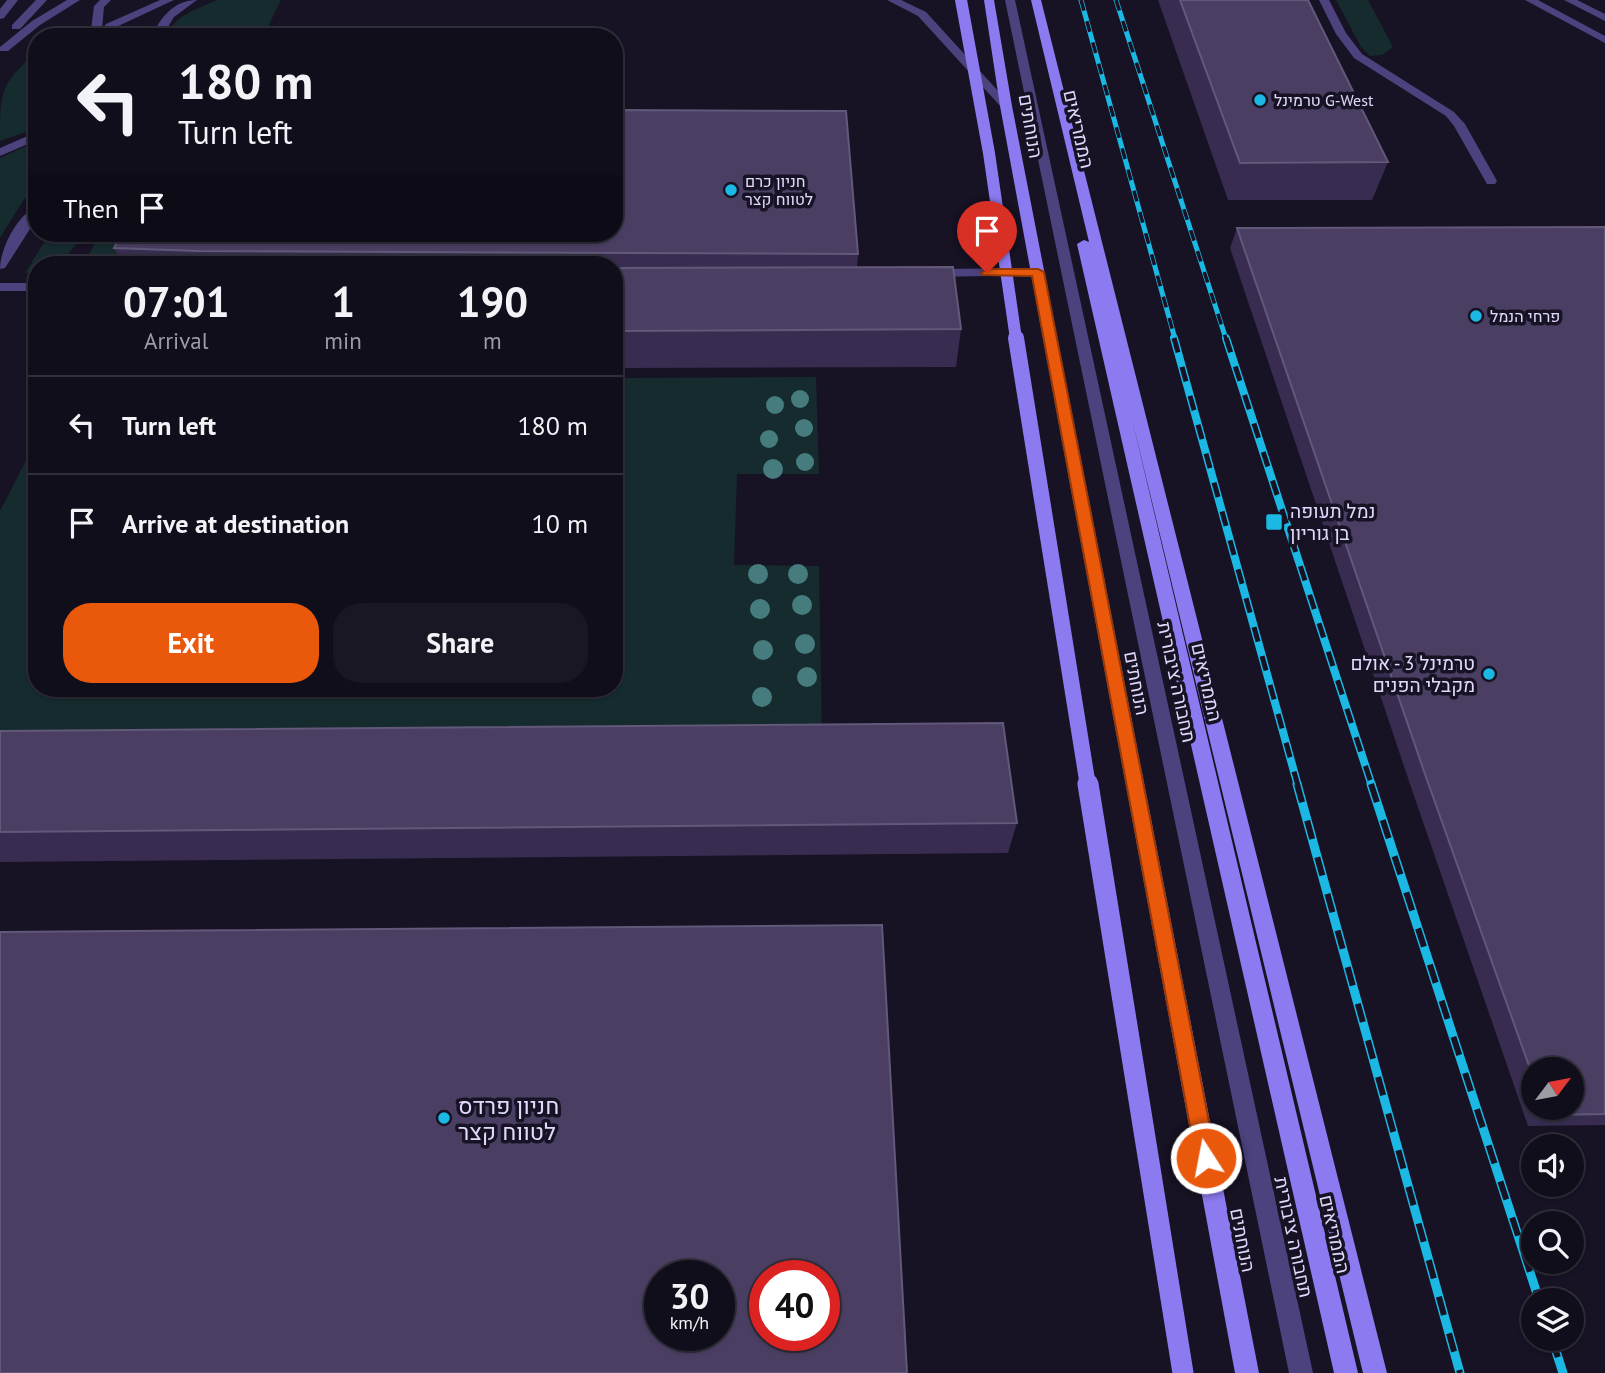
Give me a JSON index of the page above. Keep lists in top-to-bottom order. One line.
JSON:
{"streets":{"street":["הנוחתים","הממריאים","תחבורה ציבורית"]},"places":{"other":["טרמינל G-West","חניון כרם לטווח קצר","פרחי הנמל","טרמינל 3 - אולם מקבלי הפנים","חניון פרדס לטווח קצר"],"transit":["נמל תעופה בן גוריון"]},"north":"top right","page":{"turn":["180 m","Turn left"],"then":"Then","eta":["07:01","Arrival","1","min","190","m"],"list":[{"name":"Turn left","value":"180 m"},{"name":"Arrive at destination","value":"10 m"}],"buttons":["Exit","Share"],"speed":"30 km/h","limit":"40"}}
